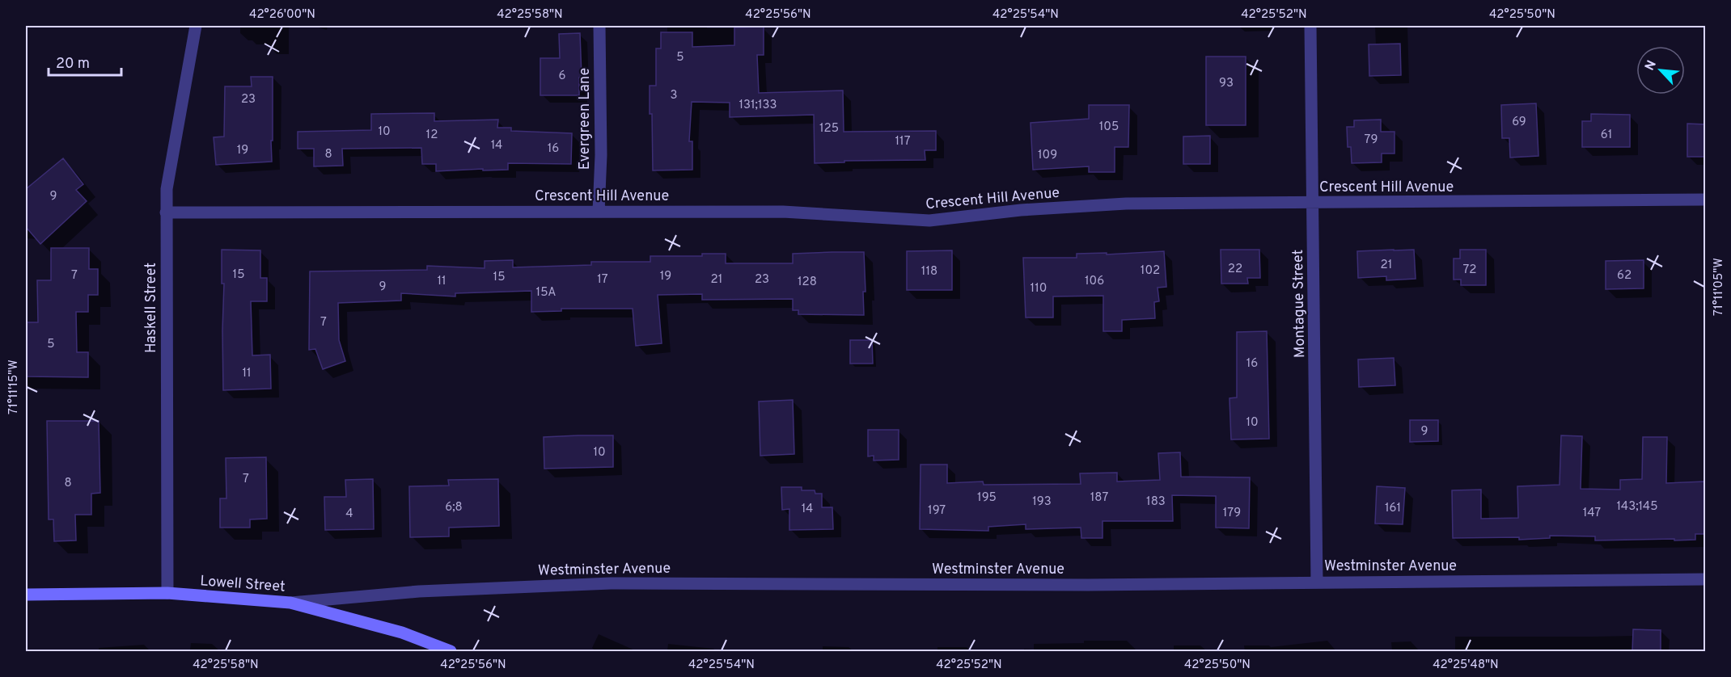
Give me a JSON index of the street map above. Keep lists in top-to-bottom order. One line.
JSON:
{"streets":{"main road":["Lowell Street"],"street":["Evergreen Lane","Crescent Hill Avenue","Montague Street","Haskell Street","Westminster Avenue"]},"crossings":[["Evergreen Lane","Crescent Hill Avenue"],["Crescent Hill Avenue","Montague Street"],["Crescent Hill Avenue","Haskell Street"],["Montague Street","Westminster Avenue"],["Haskell Street","Lowell Street"],["Westminster Avenue","Lowell Street"]],"house_numbers":["5","6","93","3","23","131;133","69","105","125","10","12","61","79","117","14","16","19","8","109","9","21","22","72","102","118","15","7","62","19","15","17","21","23","11","106","128","9","110","15A","7","5","16","11","10","9","10","7","8","195","187","193","183","143;145","6;8","161","14","197","179","147","4"],"scale_bar":"20 m","north":"top left","coordinates":["42°26'00\"N","42°25'58\"N","42°25'56\"N","42°25'54\"N","42°25'52\"N","42°25'50\"N","71°11'05\"W","71°11'15\"W","42°25'48\"N"]}
